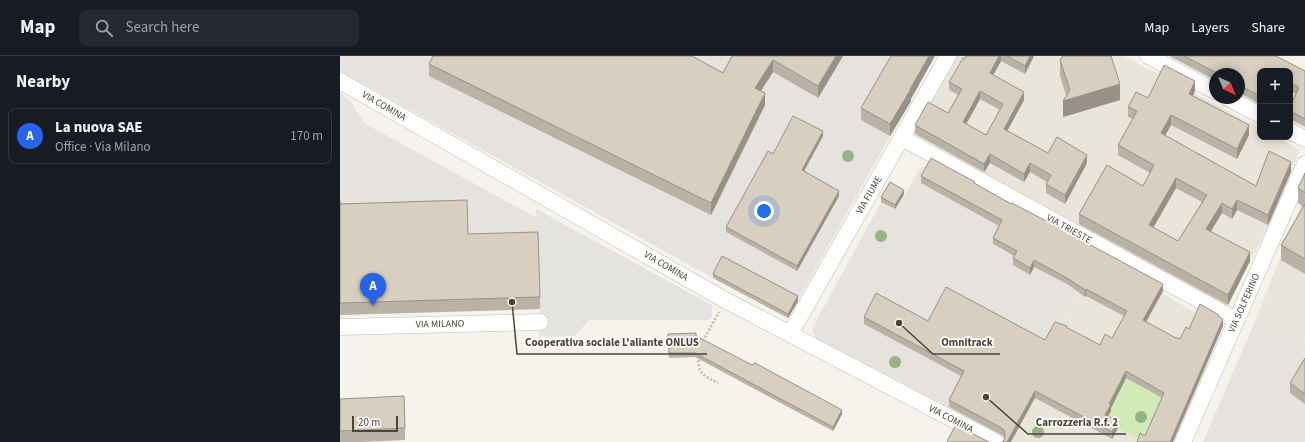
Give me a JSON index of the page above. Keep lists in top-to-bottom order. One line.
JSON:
{"streets":{"street":["VIA COMINA","VIA FIUME","VIA TRIESTE","VIA SOLFERINO","VIA MILANO"]},"crossings":[["VIA COMINA","VIA FIUME"],["VIA FIUME","VIA TRIESTE"],["VIA TRIESTE","VIA SOLFERINO"]],"places":["Cooperativa sociale L'aliante ONLUS","Omnitrack","Carrozzeria R.f. 2"],"scale_bar":"20 m","north":"bottom right","page":{"header":"Map","search":"Search here","nav":["Map","Layers","Share"],"heading":"Nearby","map_buttons":["+","−"],"list":[{"mark":"A","name":"La nuova SAE","note":"Office · Via Milano","value":"170 m"}],"pins":"A","scale":"20 m"}}
